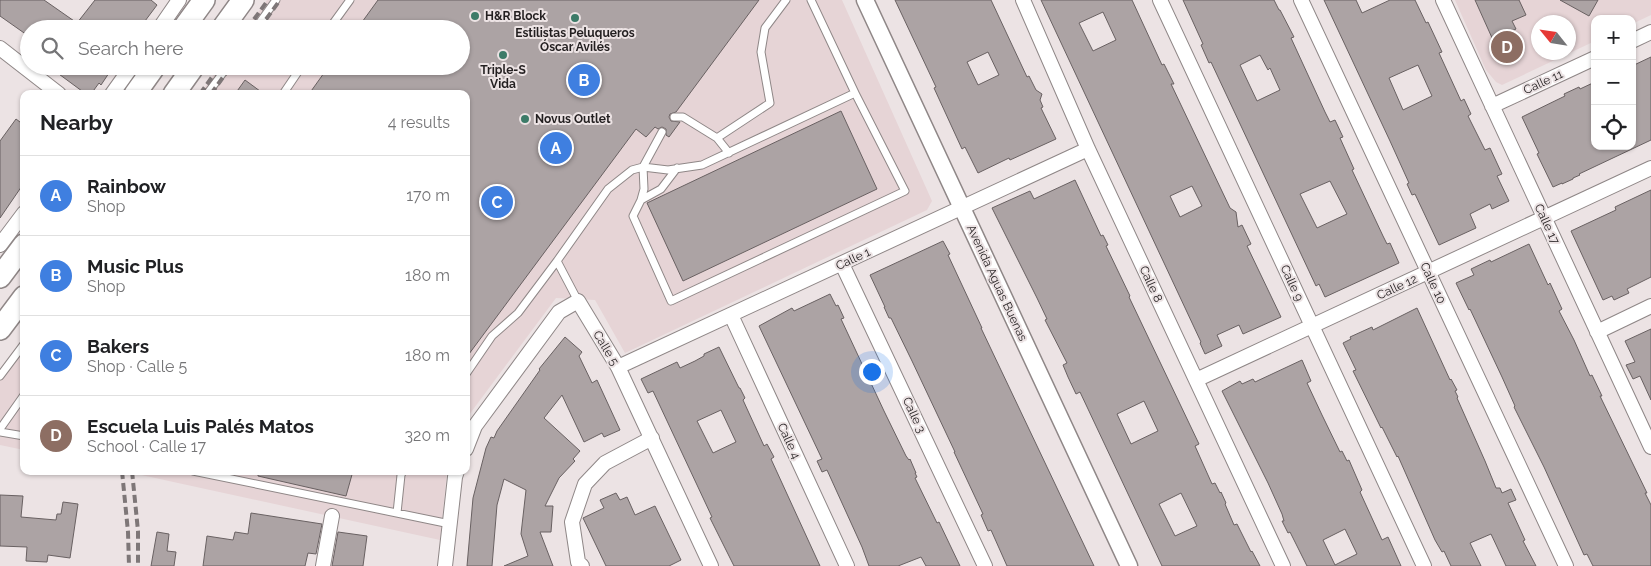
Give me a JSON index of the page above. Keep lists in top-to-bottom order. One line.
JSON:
{"streets":{"street":["Calle 11","Calle 17","Calle 1","Avenida Aguas Buenas","Calle 9","Calle 10","Calle 8","Calle 12","Calle 5","Calle 3","Calle 4"]},"crossings":[["Calle 11","Calle 17"],["Calle 17","Calle 12"],["Calle 1","Avenida Aguas Buenas"],["Calle 1","Calle 8"],["Calle 1","Calle 5"],["Calle 1","Calle 3"],["Calle 1","Calle 4"],["Calle 9","Calle 12"],["Calle 10","Calle 12"],["Calle 8","Calle 12"]],"places":["H&R Block","Estilistas Peluqueros Óscar Avilés","Triple-S Vida","Novus Outlet"],"north":"top left","page":{"map_buttons":["+","−"],"search":"Search here","pins":["D","B","A","C"],"heading":["Nearby","4 results"],"list":[{"mark":"A","name":"Rainbow","note":"Shop","value":"170 m"},{"mark":"B","name":"Music Plus","note":"Shop","value":"180 m"},{"mark":"C","name":"Bakers","note":"Shop · Calle 5","value":"180 m"},{"mark":"D","name":"Escuela Luis Palés Matos","note":"School · Calle 17","value":"320 m"}]}}
